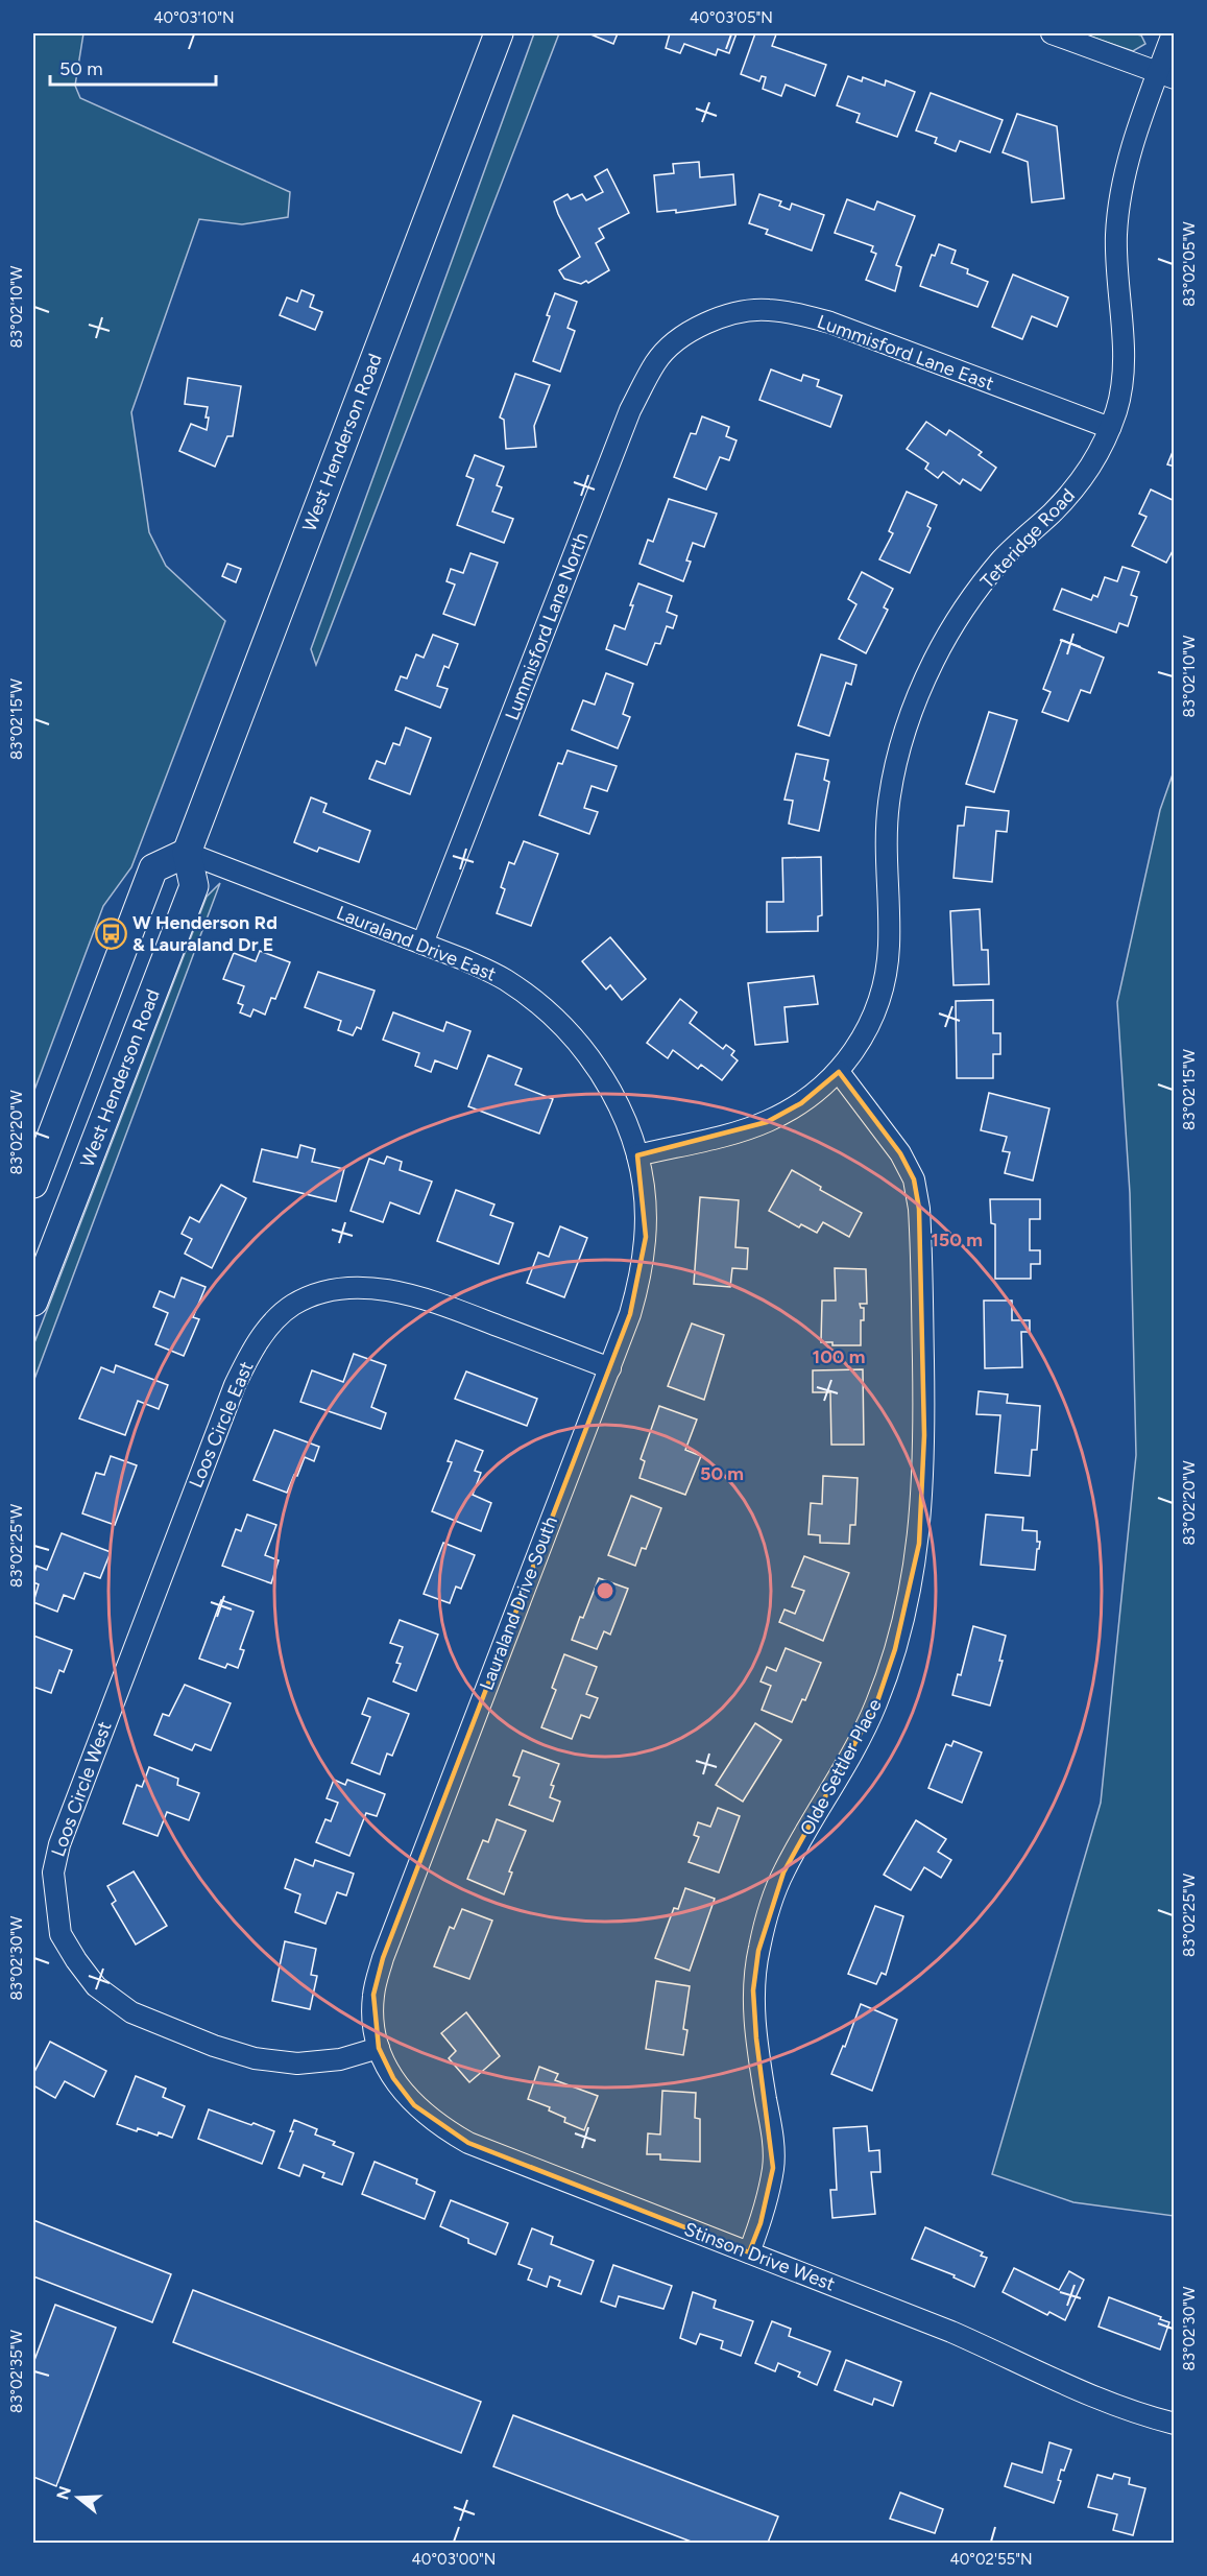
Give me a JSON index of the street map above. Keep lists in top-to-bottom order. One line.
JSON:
{"streets":{"main road":["West Henderson Road"],"street":["Lummisford Lane East","Teteridge Road","Lummisford Lane North","Lauraland Drive East","Loos Circle East","Lauraland Drive South","Olde Settler Place","Loos Circle West","Stinson Drive West"]},"crossings":[["Lummisford Lane East","Teteridge Road"],["Lummisford Lane East","Lummisford Lane North"],["West Henderson Road","Lauraland Drive East"],["Teteridge Road","Lauraland Drive East"],["Teteridge Road","Lauraland Drive South"],["Teteridge Road","Olde Settler Place"],["Lummisford Lane North","Lauraland Drive East"],["Lauraland Drive East","Lauraland Drive South"],["Loos Circle East","Lauraland Drive South"],["Loos Circle East","Loos Circle West"],["Lauraland Drive South","Loos Circle West"],["Lauraland Drive South","Stinson Drive West"],["Olde Settler Place","Stinson Drive West"],["Loos Circle West","Stinson Drive West"]],"places":{"bus stop":["W Henderson Rd & Lauraland Dr E"]},"scale_bar":"50 m","north":"left","coordinates":["40°03'10\"N","40°03'05\"N","83°02'05\"W","83°02'10\"W","83°02'15\"W","83°02'20\"W","83°02'25\"W","83°02'30\"W","83°02'35\"W","40°03'00\"N","40°02'55\"N"],"rings":["150 m","100 m","50 m"]}
